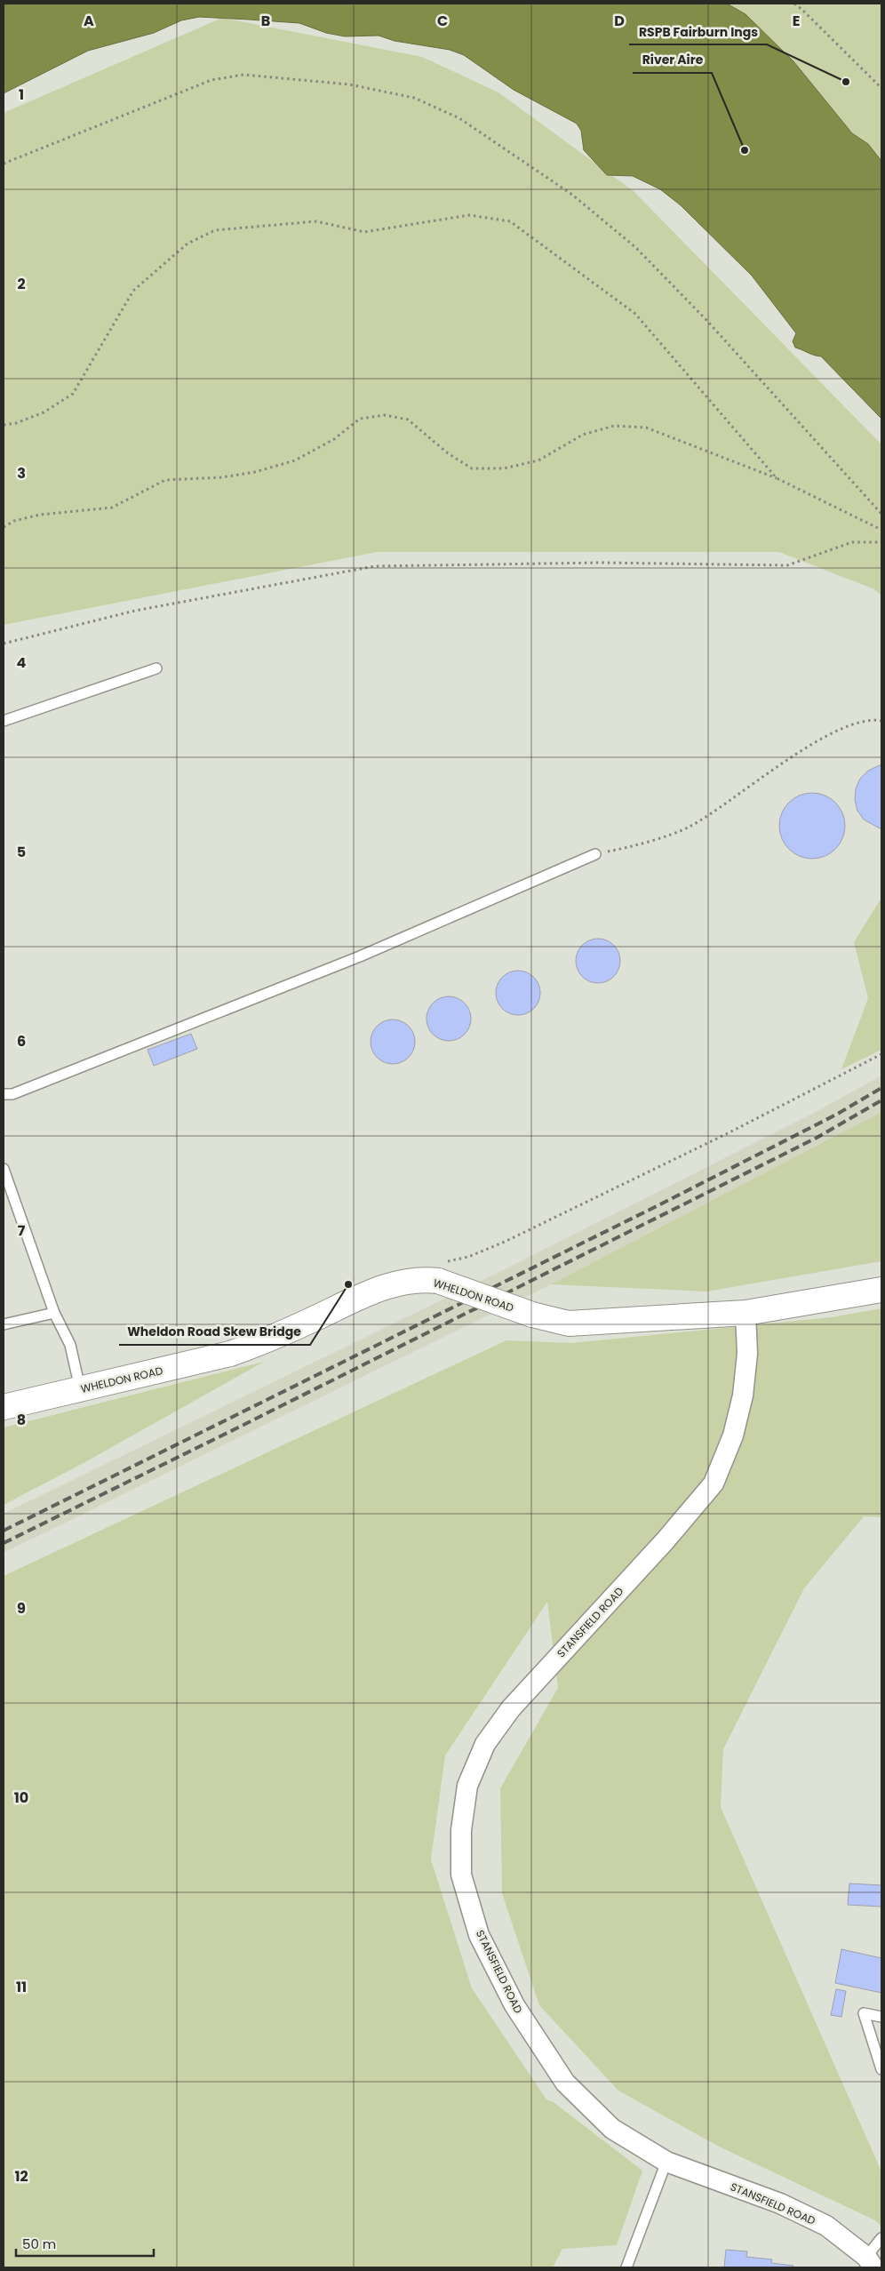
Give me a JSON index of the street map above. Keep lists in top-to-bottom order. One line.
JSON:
{"streets":{"street":["WHELDON ROAD","STANSFIELD ROAD"]},"crossings":[["WHELDON ROAD","STANSFIELD ROAD"]],"places":["RSPB Fairburn Ings","River Aire","Wheldon Road Skew Bridge"],"scale_bar":"50 m","grid":{"columns":["A","B","C","D","E"],"rows":["1","2","3","4","5","6","7","8","9","10","11","12"]}}
